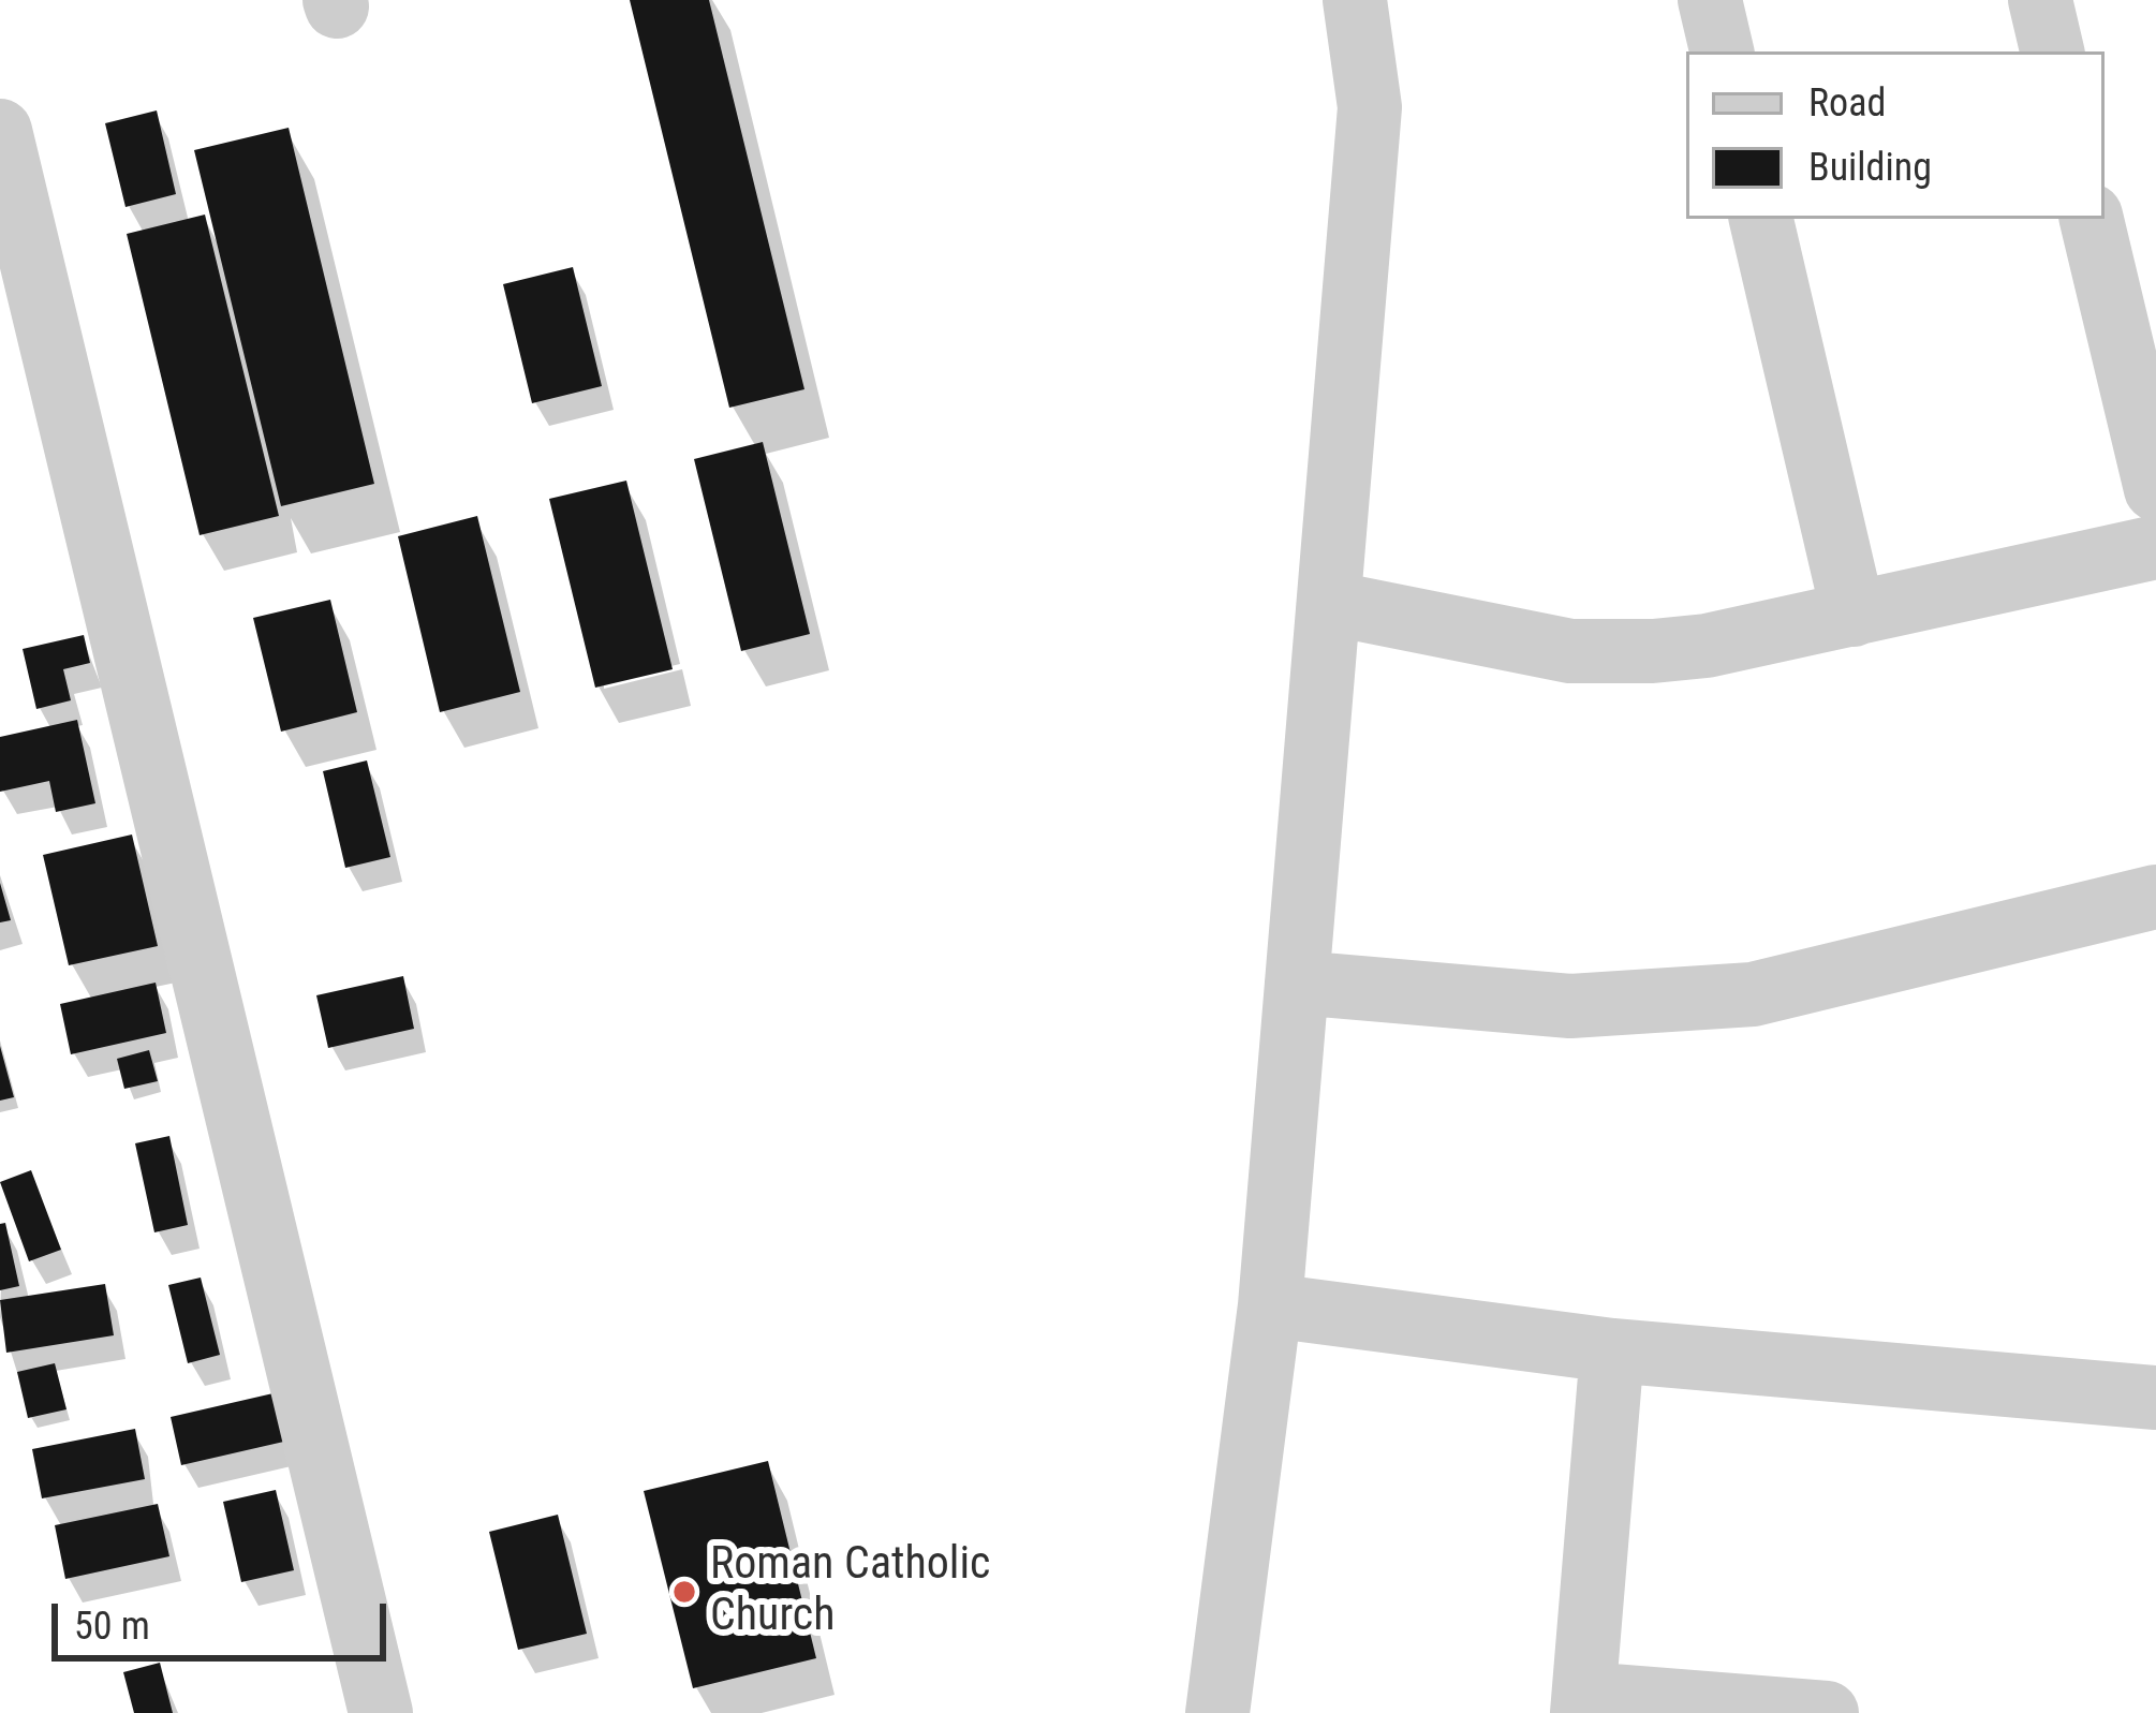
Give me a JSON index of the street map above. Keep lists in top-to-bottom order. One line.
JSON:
{"places":["Roman Catholic Church"],"legend":["Road","Building"],"scale_bar":"50 m"}
